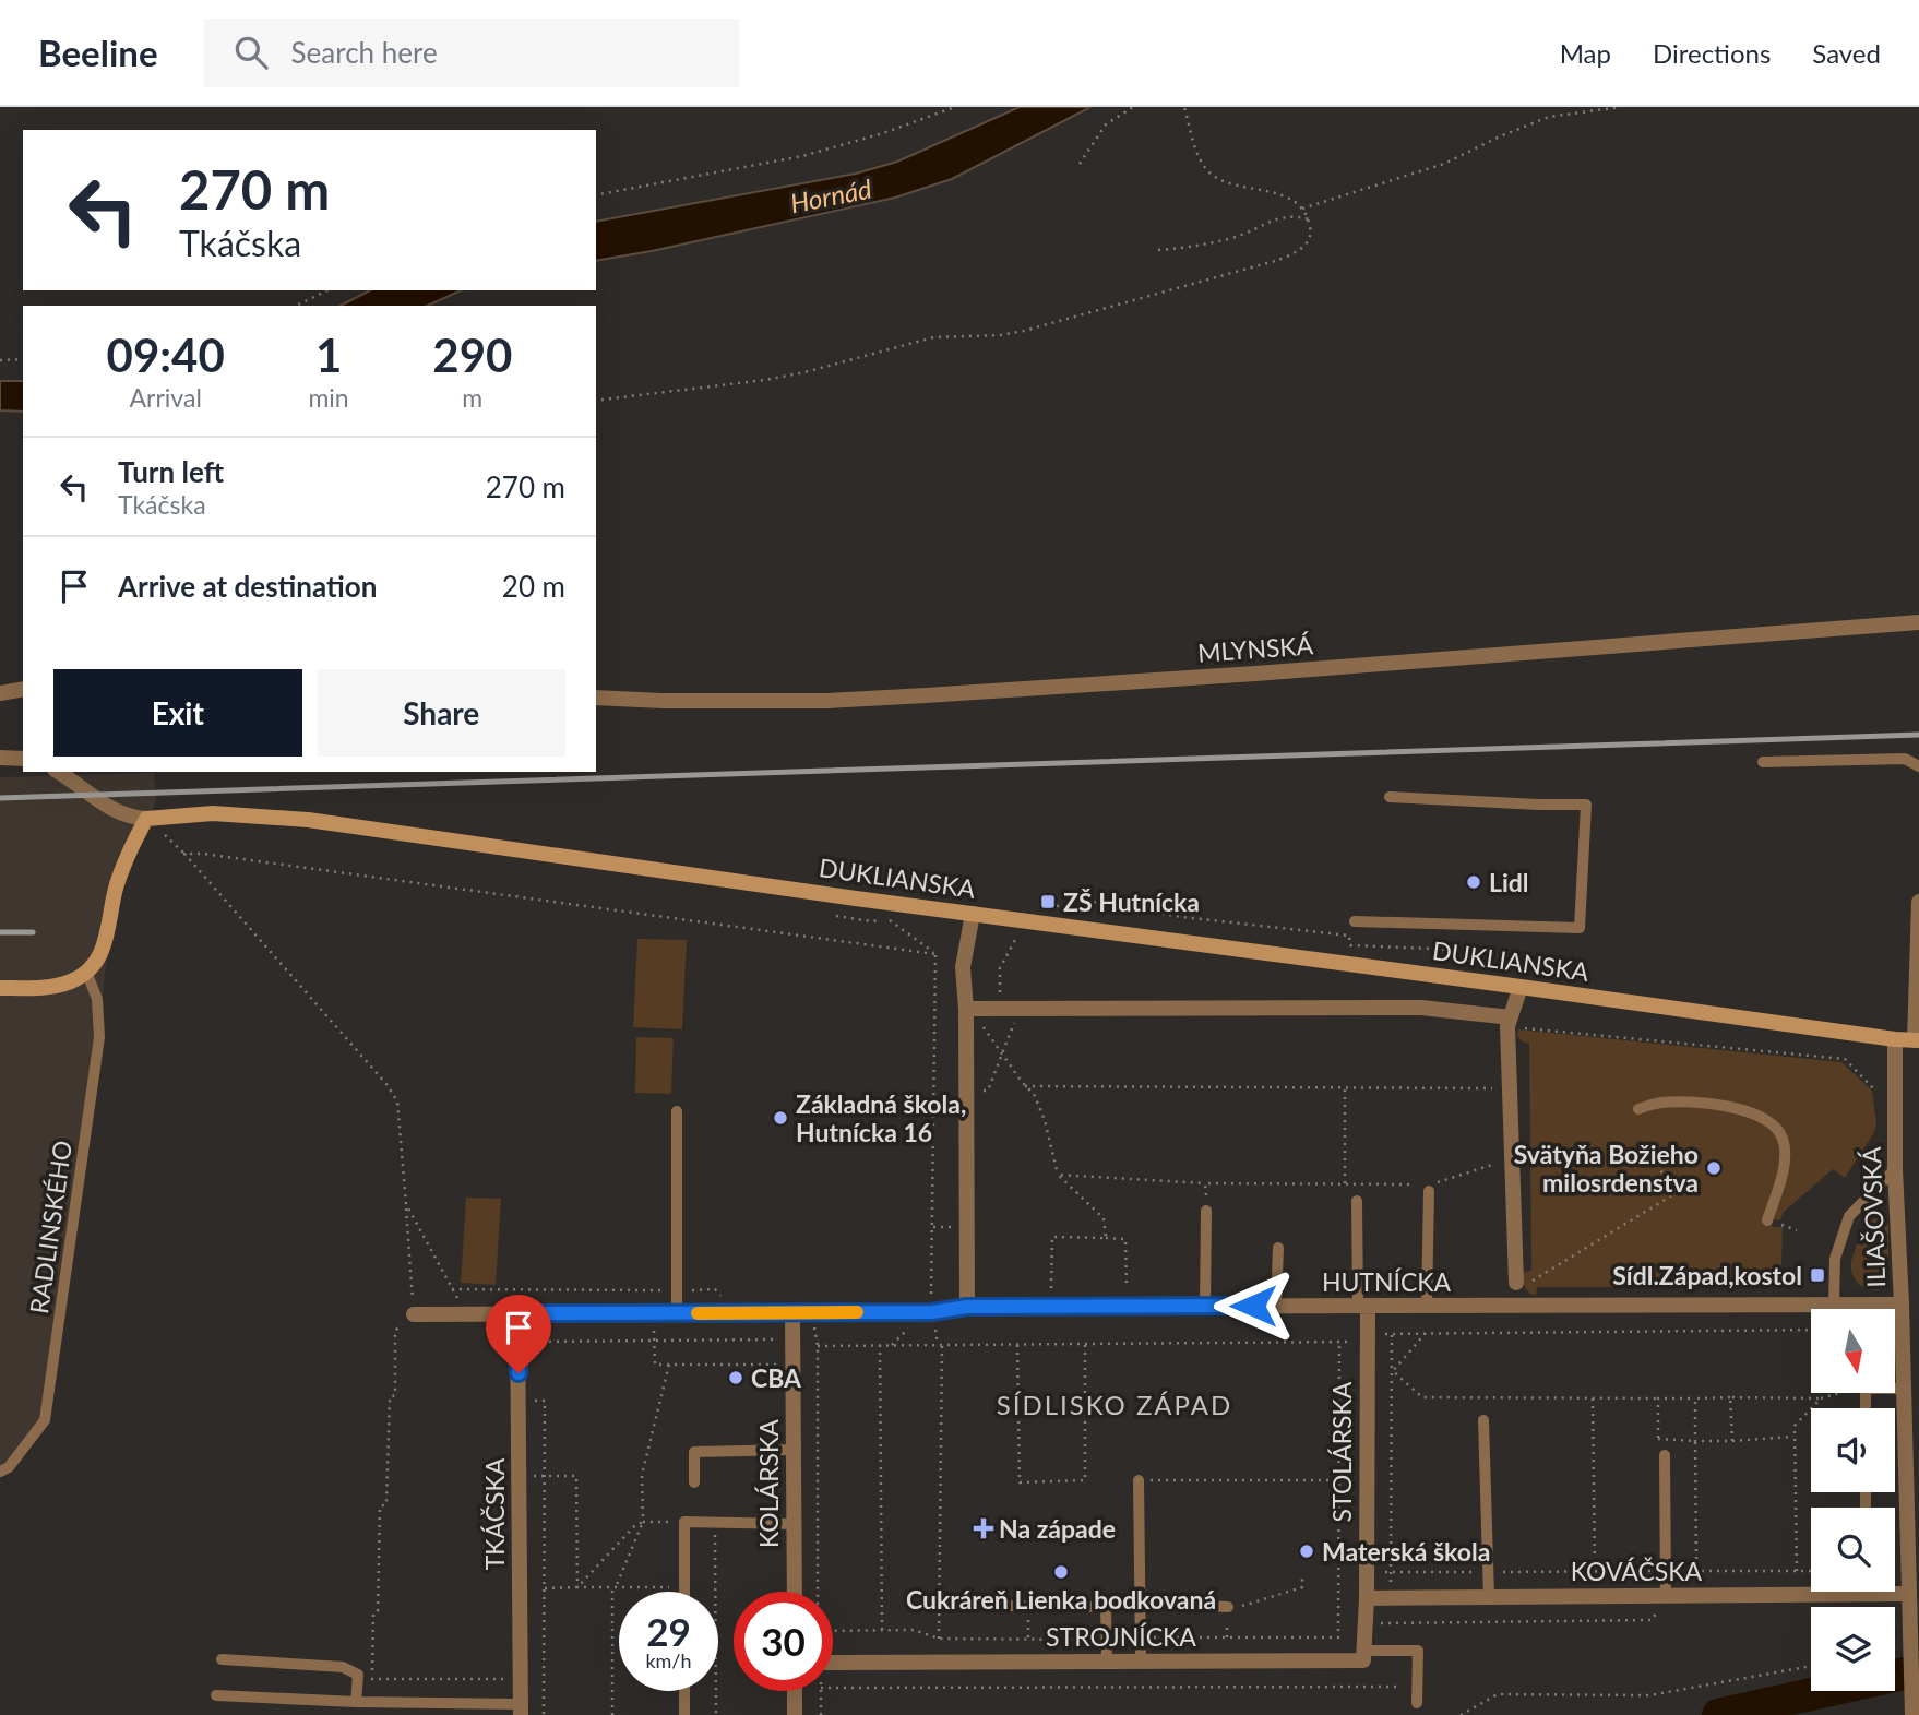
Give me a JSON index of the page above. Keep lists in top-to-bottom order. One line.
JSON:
{"streets":{"main road":["DUKLIANSKA"],"street":["MLYNSKÁ","ILIAŠOVSKÁ","HUTNÍCKA","STOLÁRSKA","KOLÁRSKA","TKÁČSKA","KOVÁČSKA","STROJNÍCKA"],"lane":["RADLINSKÉHO"]},"crossings":[["DUKLIANSKA","ILIAŠOVSKÁ"],["ILIAŠOVSKÁ","HUTNÍCKA"],["ILIAŠOVSKÁ","KOVÁČSKA"],["HUTNÍCKA","STOLÁRSKA"],["HUTNÍCKA","KOLÁRSKA"],["HUTNÍCKA","TKÁČSKA"],["STOLÁRSKA","KOVÁČSKA"]],"districts":["SÍDLISKO ZÁPAD"],"water":["Hornád"],"places":{"other":["Lidl","Základná škola, Hutnícka 16","Svätyňa Božieho milosrdenstva","CBA","Materská škola","Cukráreň Lienka bodkovaná"],"transit":["ZŠ Hutnícka","Sídl.Západ,kostol"],"health":["Na západe"]},"north":"bottom","page":{"header":"Beeline","search":"Search here","nav":["Map","Directions","Saved"],"turn":["270 m","Tkáčska"],"eta":["09:40","Arrival","1","min","290","m"],"list":[{"name":"Turn left","note":"Tkáčska","value":"270 m"},{"name":"Arrive at destination","value":"20 m"}],"buttons":["Exit","Share"],"speed":"29 km/h","limit":"30"}}
